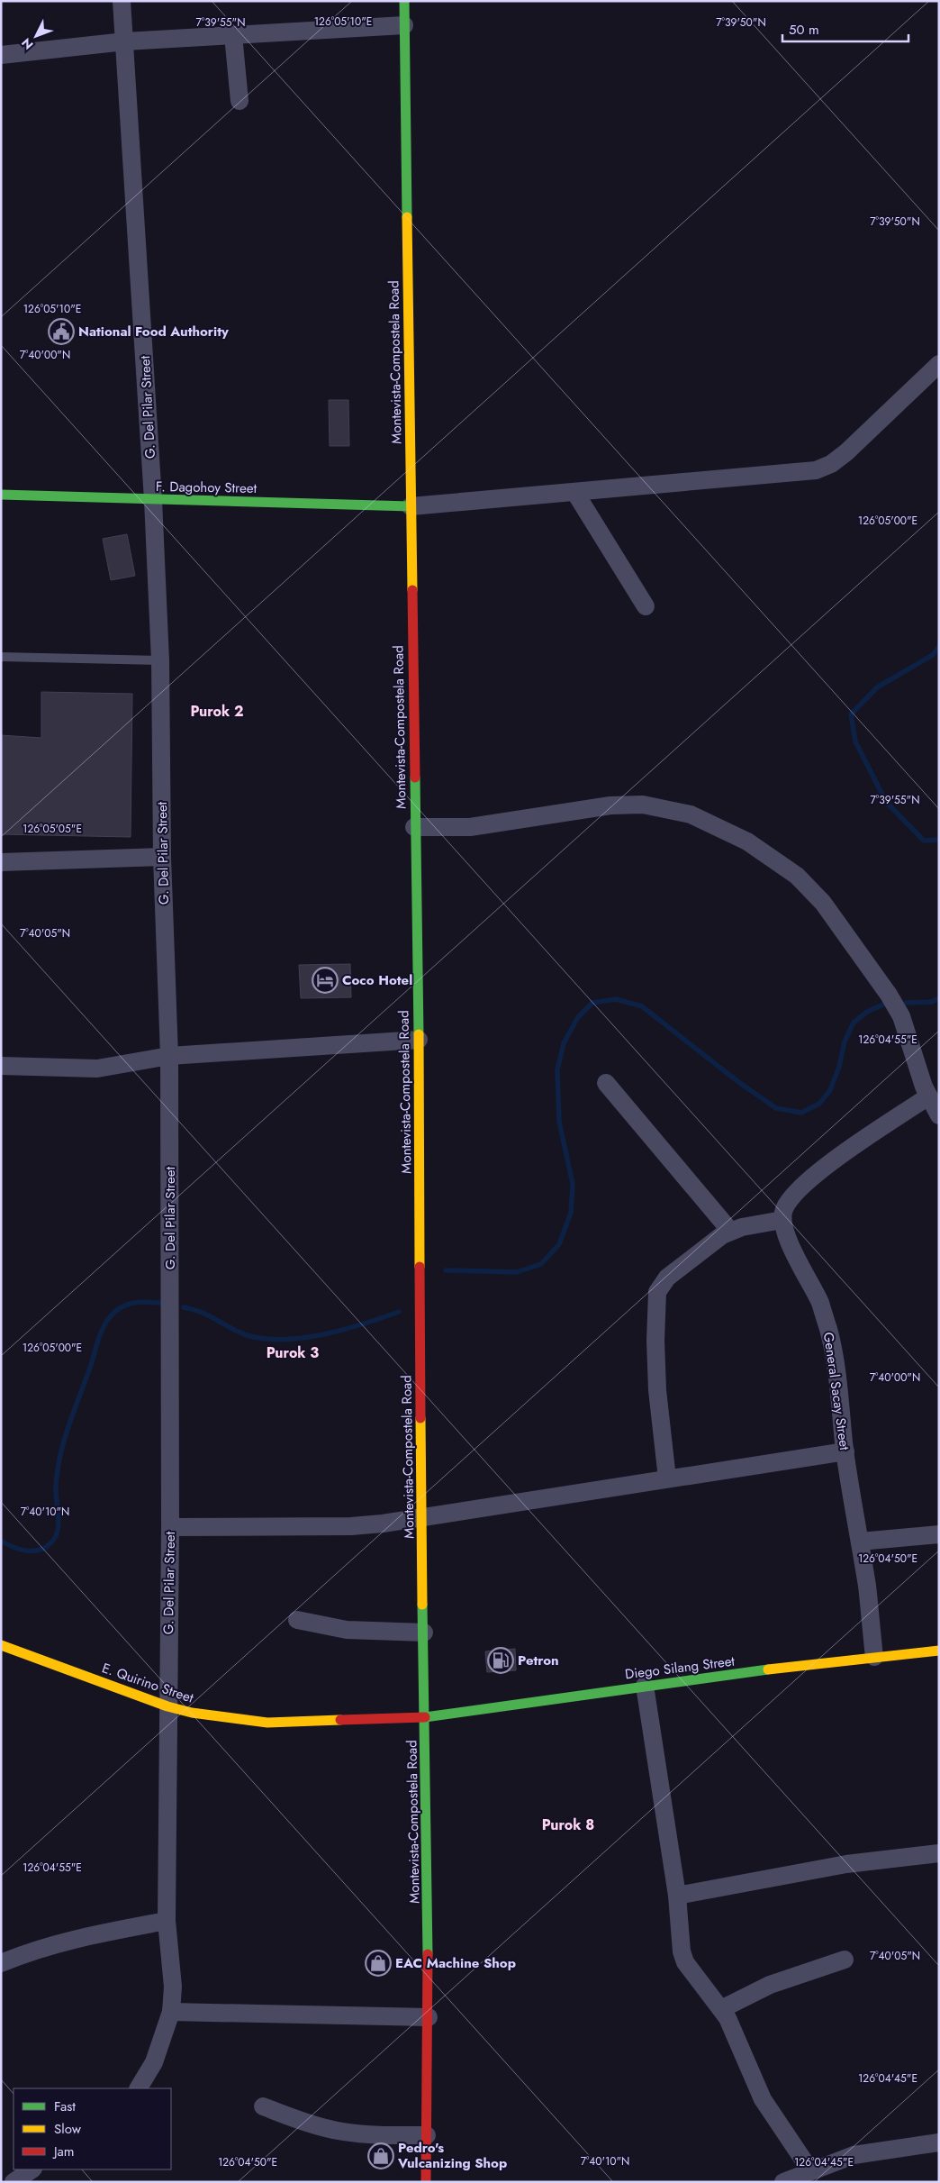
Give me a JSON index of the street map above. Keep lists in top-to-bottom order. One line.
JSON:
{"streets":{"main road":["Montevista-Compostela Road","F. Dagohoy Street","Diego Silang Street","E. Quirino Street"],"street":["G. Del Pilar Street","General Sacay Street"]},"crossings":[["Montevista-Compostela Road","F. Dagohoy Street"],["Montevista-Compostela Road","Diego Silang Street"],["Montevista-Compostela Road","E. Quirino Street"],["G. Del Pilar Street","F. Dagohoy Street"],["G. Del Pilar Street","E. Quirino Street"],["General Sacay Street","Diego Silang Street"],["Diego Silang Street","E. Quirino Street"]],"districts":["Purok 2","Purok 3","Purok 8"],"places":{"public building":["National Food Authority"],"hotel":["Coco Hotel"],"fuel station":["Petron"],"shop":["EAC Machine Shop","Pedro's Vulcanizing Shop"]},"legend":["Fast","Slow","Jam"],"scale_bar":"50 m","north":"bottom left","coordinates":["126°05'10\"E","7°39'55\"N","7°39'50\"N","7°40'00\"N","126°05'00\"E","126°05'05\"E","7°40'05\"N","126°04'55\"E","7°40'10\"N","126°04'50\"E","126°04'45\"E"]}
